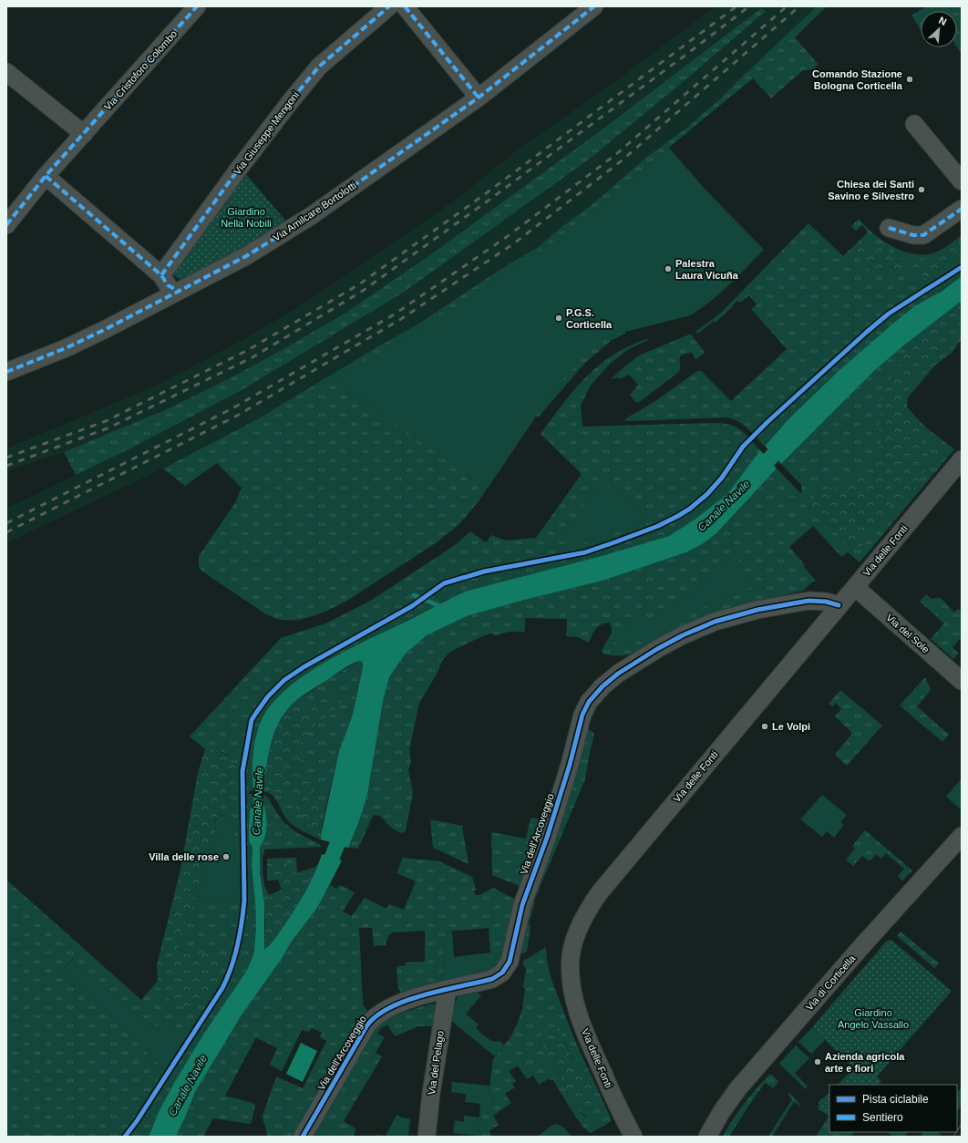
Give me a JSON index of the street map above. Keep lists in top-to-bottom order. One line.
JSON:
{"streets":{"street":["Via Cristoforo Colombo","Via Giuseppe Mengoni","Via Amilcare Bortolotti","Via delle Fonti","Via del Sole","Via dell'Arcoveggio","Via di Corticella","Via del Pelago"]},"crossings":[["Via delle Fonti","Via del Sole"],["Via delle Fonti","Via dell'Arcoveggio"],["Via dell'Arcoveggio","Via del Pelago"]],"water":["Canale Navile"],"parks":["Giardino Nella Nobili","Giardino Angelo Vassallo"],"places":["Comando Stazione Bologna Corticella","Chiesa dei Santi Savino e Silvestro","Palestra Laura Vicuña","P.G.S. Corticella","Le Volpi","Villa delle rose","Azienda agricola arte e fiori"],"legend":["Pista ciclabile","Sentiero"],"north":"top right"}
